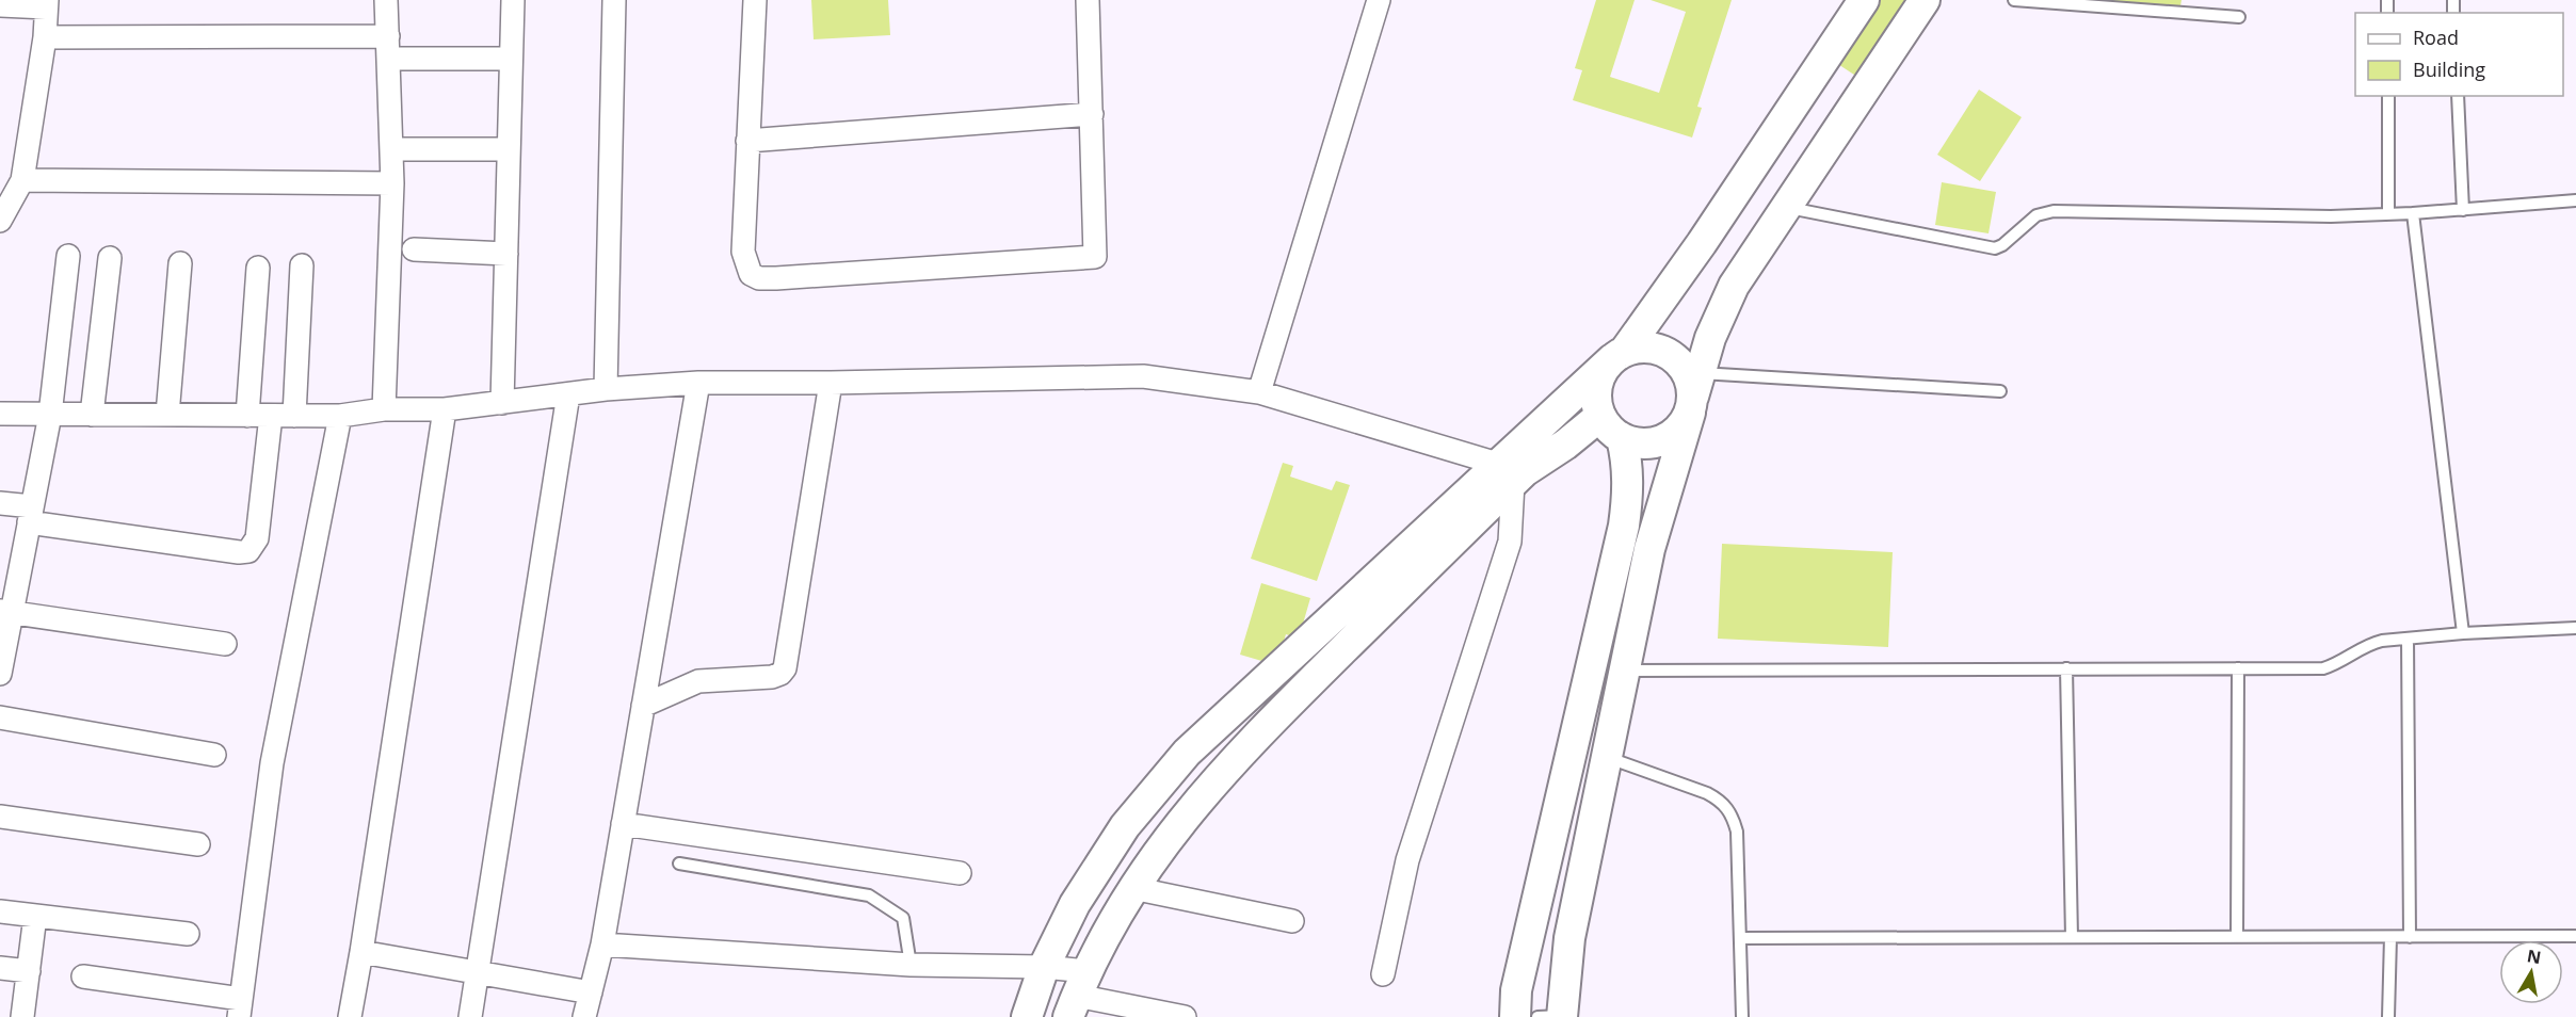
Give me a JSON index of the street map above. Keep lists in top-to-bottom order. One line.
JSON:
{"legend":["Road","Building"],"north":"top"}
